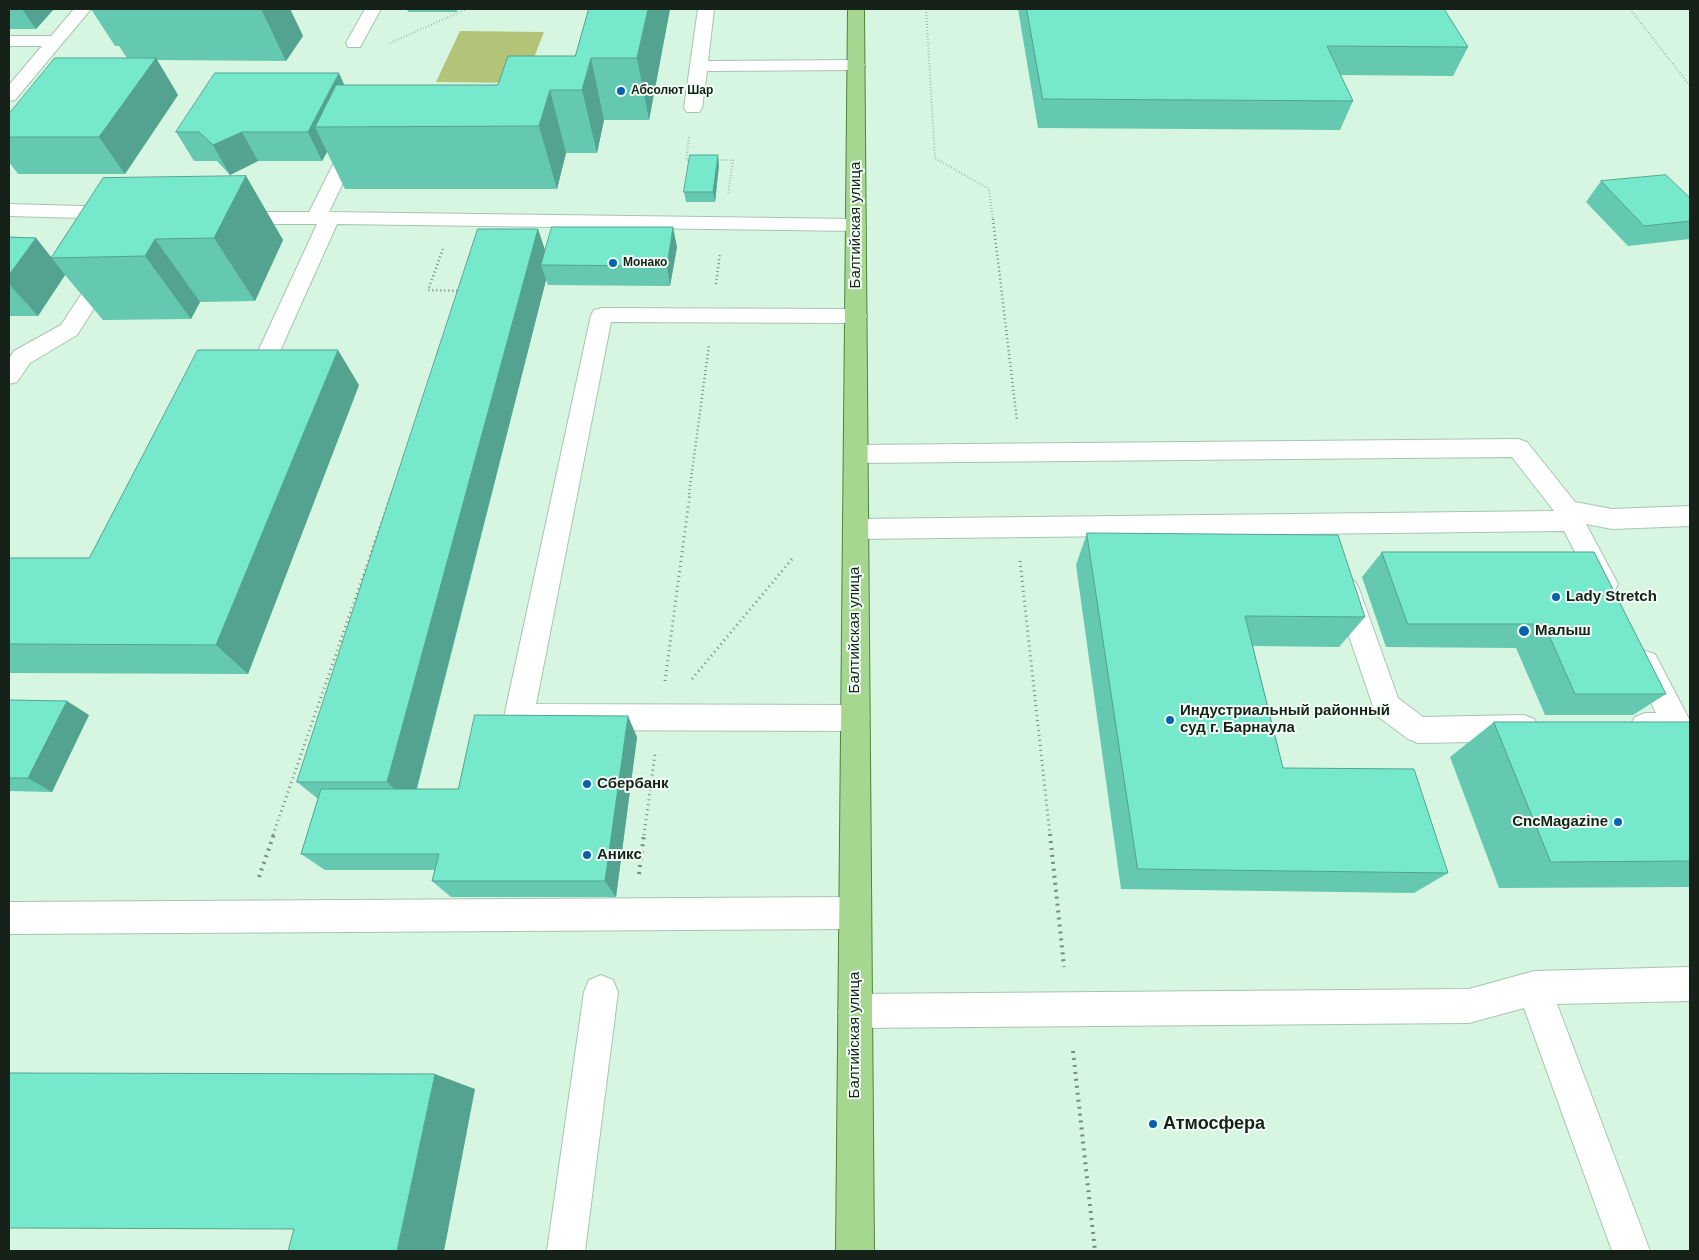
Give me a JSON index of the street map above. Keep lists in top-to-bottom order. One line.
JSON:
{"streets":{"main road":["Балтийская улица"]},"places":["Абсолют Шар","Монако","Lady Stretch","Малыш","Индустриальный районный суд г. Барнаула","Сбербанк","CncMagazine","Аникс","Атмосфера"]}
